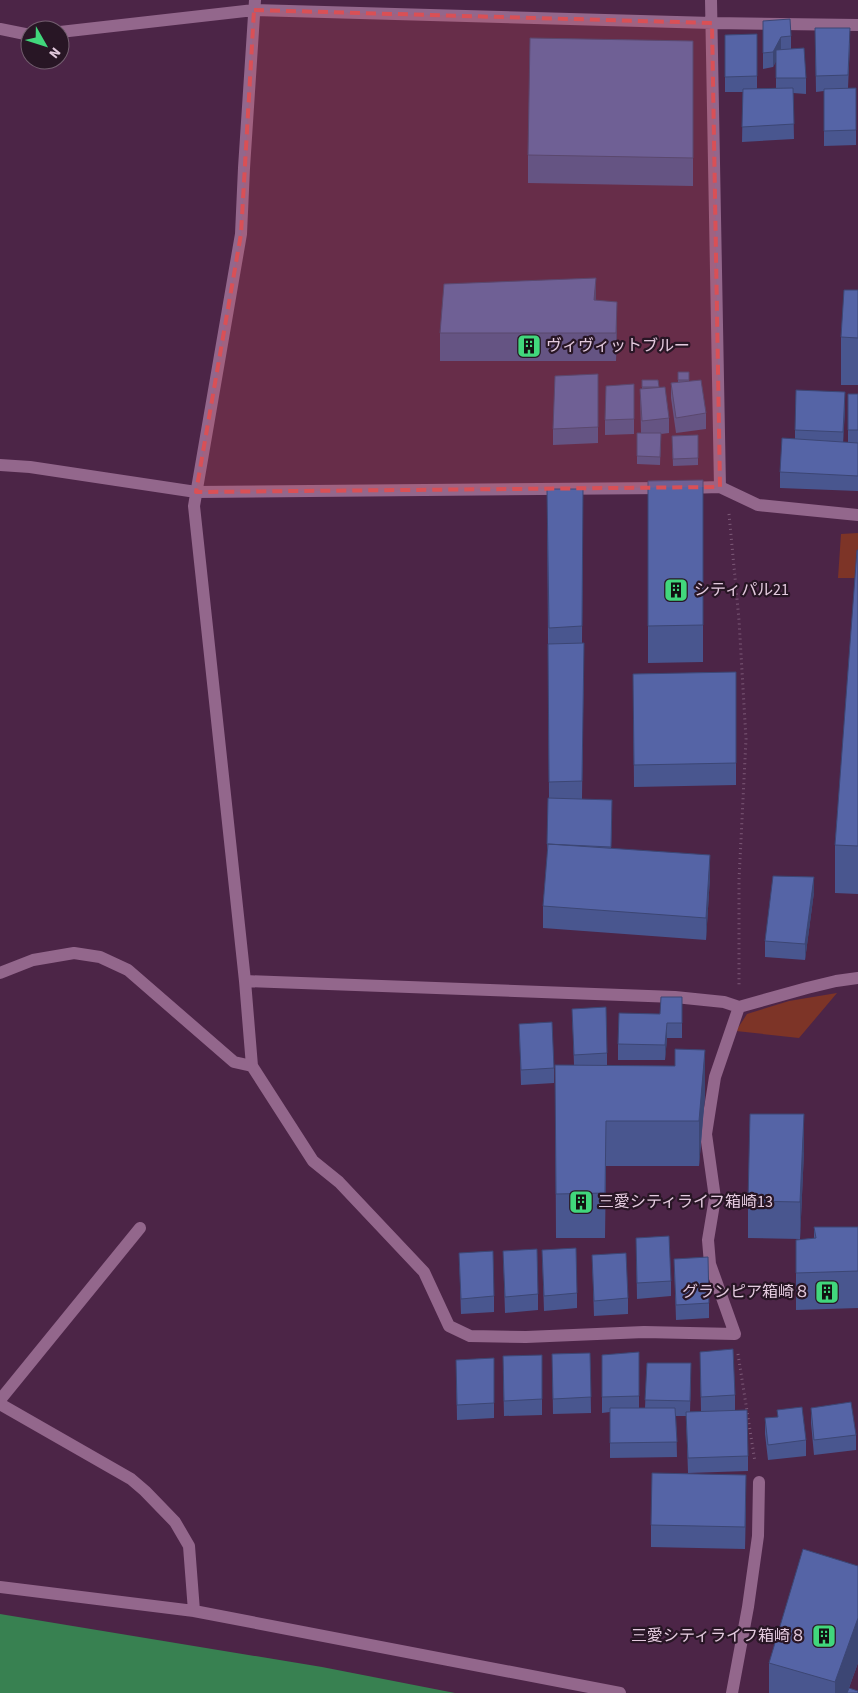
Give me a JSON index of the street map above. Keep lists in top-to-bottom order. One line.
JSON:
{"places":{"building":["ヴィヴィットブルー","シティパル21","三愛シティライフ箱崎13","グランピア箱崎８","三愛シティライフ箱崎８"]},"north":"bottom right"}
